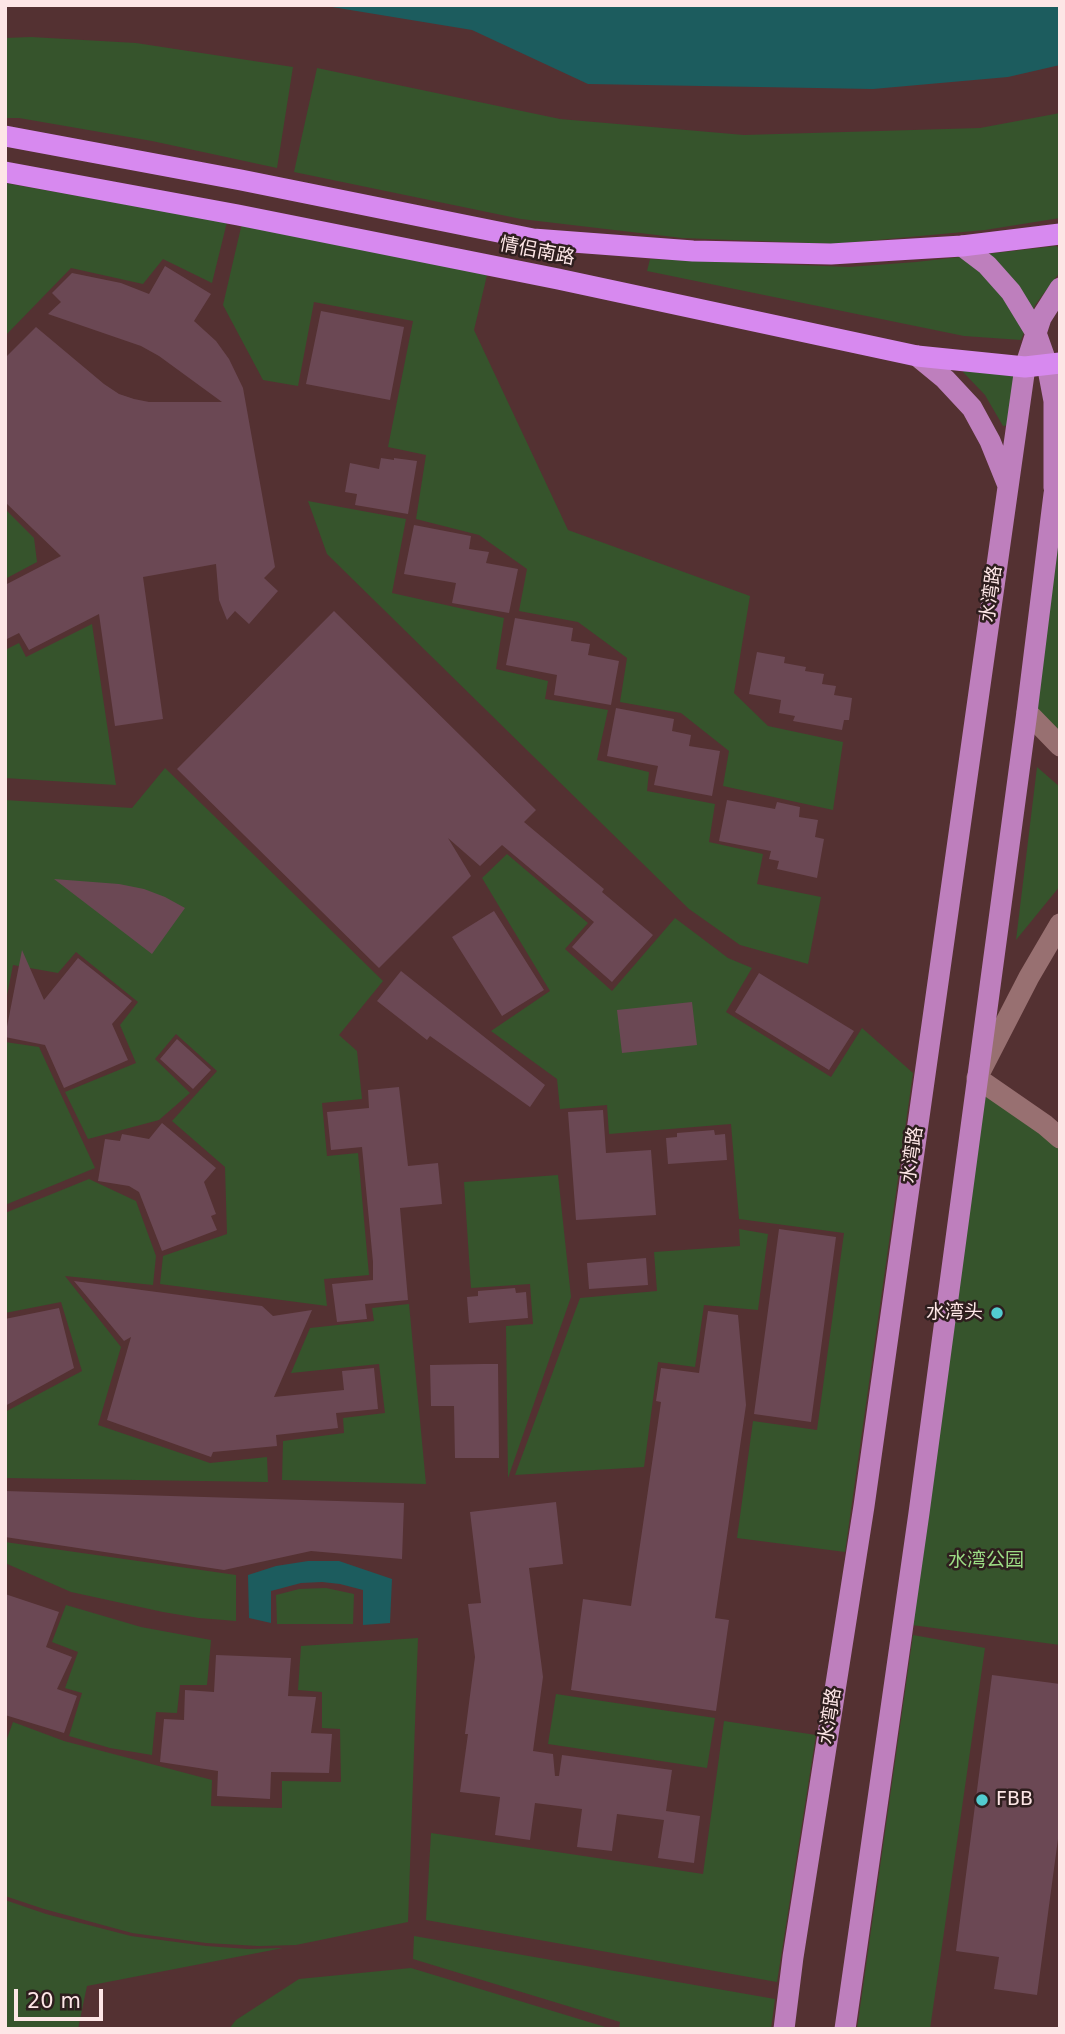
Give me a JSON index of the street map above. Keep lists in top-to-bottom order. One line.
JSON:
{"streets":{"highway":["情侣南路"],"main road":["水湾路"]},"crossings":[["情侣南路","水湾路"]],"parks":["水湾公园"],"places":["水湾头","FBB"],"scale_bar":"20 m"}
